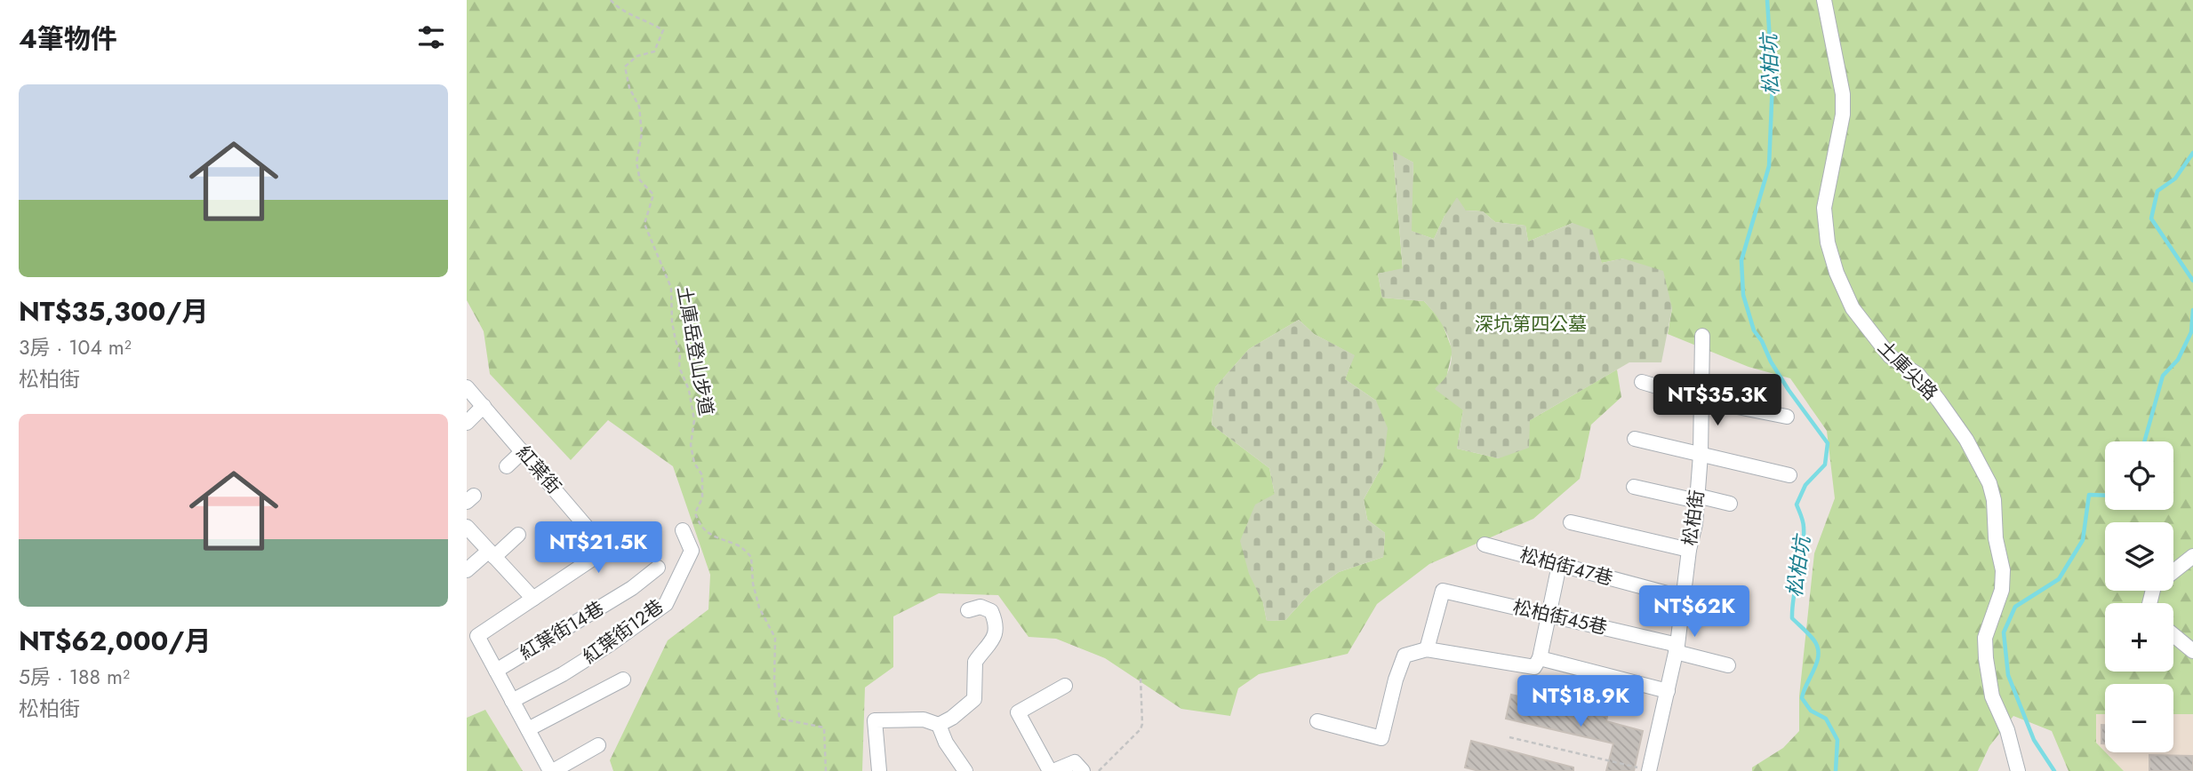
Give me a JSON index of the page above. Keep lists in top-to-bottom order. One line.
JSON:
{"streets":{"street":["土庫尖路","紅葉街","松柏街","松柏街47巷","松柏街45巷","紅葉街14巷","紅葉街12巷"],"path":["土庫岳登山步道"]},"crossings":[["紅葉街","紅葉街14巷"],["紅葉街","紅葉街12巷"],["松柏街","松柏街47巷"],["松柏街","松柏街45巷"]],"water":["松柏坑"],"parks":["深坑第四公墓"],"page":{"heading":"4筆物件","list":[{"name":"NT$35,300/月","note":"3房 · 104 m² · 松柏街"},{"name":"NT$62,000/月","note":"5房 · 188 m² · 松柏街"}],"price":["NT$35.3K","NT$21.5K","NT$62K","NT$18.9K"],"map_buttons":["+","−"]}}
